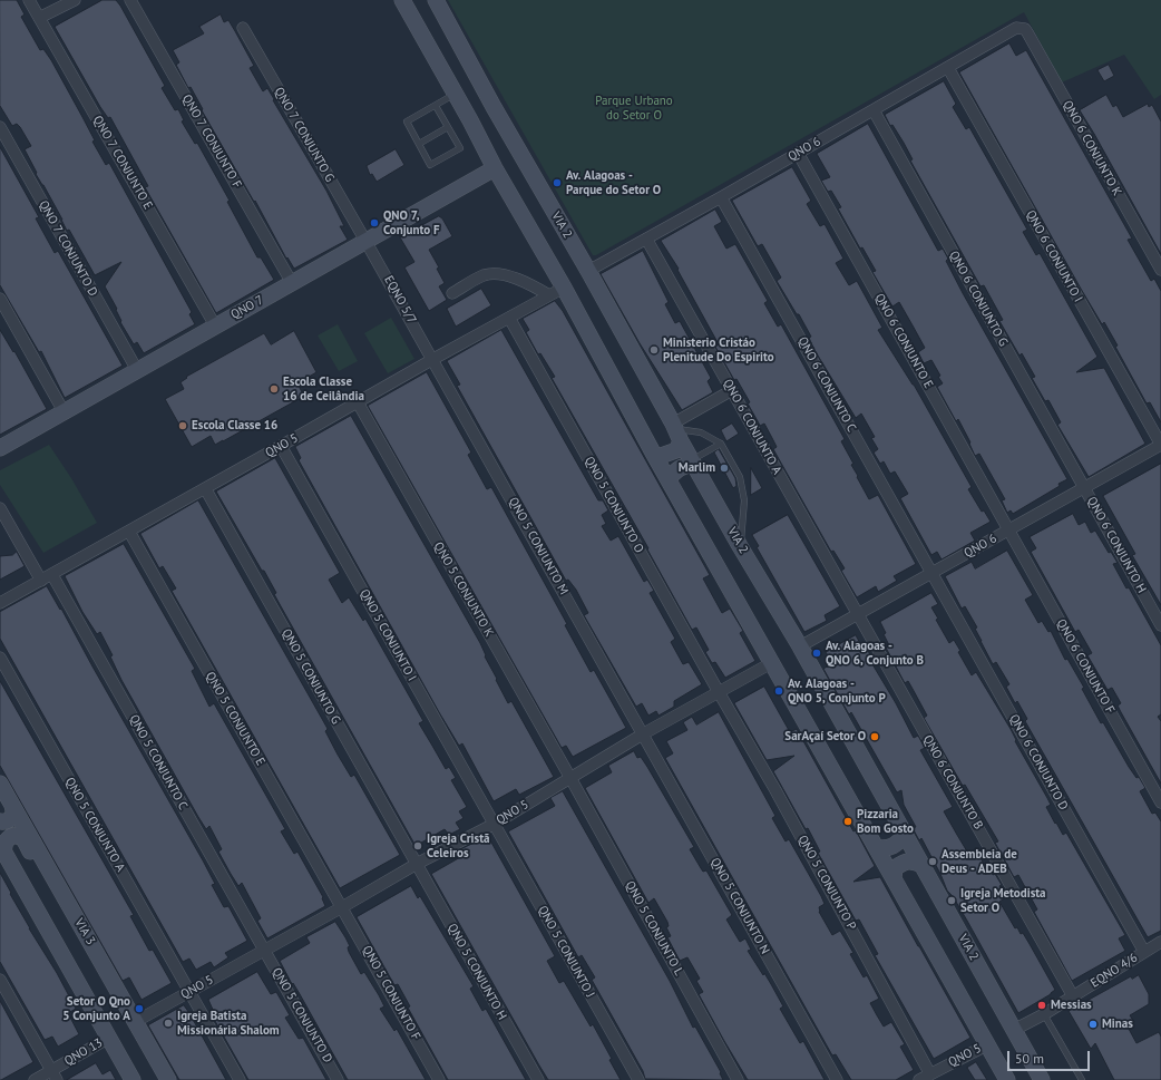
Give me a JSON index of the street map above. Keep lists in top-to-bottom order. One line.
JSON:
{"streets":{"main road":["VIA 2","QNO 7","VIA 3"],"street":["QNO 7 CONJUNTO G","QNO 7 CONJUNTO F","QNO 6 CONJUNTO K","QNO 6","QNO 7 CONJUNTO E","QNO 7 CONJUNTO D","QNO 6 CONJUNTO I","QNO 6 CONJUNTO G","EQNO 5/7","QNO 6 CONJUNTO E","QNO 6 CONJUNTO C","QNO 6 CONJUNTO A","QNO 5","QNO 5 CONJUNTO O","QNO 6 CONJUNTO H","QNO 5 CONJUNTO M","QNO 5 CONJUNTO K","QNO 5 CONJUNTO I","QNO 6 CONJUNTO F","QNO 5 CONJUNTO G","QNO 5 CONJUNTO E","QNO 5 CONJUNTO C","QNO 6 CONJUNTO D","QNO 6 CONJUNTO B","QNO 5 CONJUNTO A","QNO 5 CONJUNTO P","QNO 5 CONJUNTO N","QNO 5 CONJUNTO L","QNO 5 CONJUNTO J","EQNO 4/6","QNO 5 CONJUNTO H","QNO 5 CONJUNTO F","QNO 5 CONJUNTO D","QNO 13"]},"crossings":[["QNO 7 CONJUNTO G","EQNO 5/7"],["QNO 7 CONJUNTO G","QNO 7"],["QNO 7 CONJUNTO F","QNO 7"],["QNO 6 CONJUNTO K","QNO 6"],["QNO 6","VIA 2"],["QNO 6","QNO 6 CONJUNTO I"],["QNO 6","QNO 6 CONJUNTO G"],["QNO 6","QNO 6 CONJUNTO E"],["QNO 6","QNO 6 CONJUNTO C"],["QNO 6","QNO 6 CONJUNTO A"],["QNO 6","QNO 6 CONJUNTO H"],["QNO 6","QNO 6 CONJUNTO F"],["QNO 6","QNO 6 CONJUNTO D"],["QNO 6","QNO 6 CONJUNTO B"],["QNO 7 CONJUNTO E","QNO 7"],["VIA 2","EQNO 4/6"],["QNO 7 CONJUNTO D","QNO 7"],["QNO 6 CONJUNTO G","QNO 6 CONJUNTO H"],["EQNO 5/7","QNO 7"],["EQNO 5/7","QNO 5"],["EQNO 5/7","QNO 5 CONJUNTO M"],["QNO 6 CONJUNTO E","QNO 6 CONJUNTO F"],["QNO 6 CONJUNTO C","QNO 6 CONJUNTO D"],["QNO 6 CONJUNTO A","QNO 6 CONJUNTO B"],["QNO 5","QNO 5 CONJUNTO O"],["QNO 5","QNO 5 CONJUNTO M"],["QNO 5","QNO 5 CONJUNTO K"],["QNO 5","QNO 5 CONJUNTO I"],["QNO 5","QNO 5 CONJUNTO G"],["QNO 5","QNO 5 CONJUNTO E"],["QNO 5","QNO 5 CONJUNTO C"],["QNO 5","QNO 5 CONJUNTO A"],["QNO 5","QNO 5 CONJUNTO P"],["QNO 5","QNO 5 CONJUNTO N"],["QNO 5","QNO 5 CONJUNTO L"],["QNO 5","VIA 3"],["QNO 5","QNO 5 CONJUNTO J"],["QNO 5","QNO 5 CONJUNTO H"],["QNO 5","QNO 5 CONJUNTO F"],["QNO 5","QNO 5 CONJUNTO D"],["QNO 5 CONJUNTO O","QNO 5 CONJUNTO P"],["QNO 5 CONJUNTO M","QNO 5 CONJUNTO N"],["QNO 5 CONJUNTO K","QNO 5 CONJUNTO L"],["QNO 5 CONJUNTO I","QNO 5 CONJUNTO J"],["QNO 5 CONJUNTO G","QNO 5 CONJUNTO H"],["QNO 5 CONJUNTO E","QNO 5 CONJUNTO F"],["QNO 5 CONJUNTO C","QNO 5 CONJUNTO D"],["QNO 6 CONJUNTO D","EQNO 4/6"],["QNO 6 CONJUNTO B","EQNO 4/6"]],"parks":["Parque Urbano do Setor O"],"places":["Av. Alagoas - Parque do Setor O","QNO 7, Conjunto F","Ministerio Cristáo Plenitude Do Espirito","Escola Classe 16 de Ceilândia","Escola Classe 16","Marlim","Av. Alagoas - QNO 6, Conjunto B","Av. Alagoas - QNO 5, Conjunto P","SarAçaí Setor O","Pizzaria Bom Gosto","Igreja Cristã Celeiros","Assembleia de Deus - ADEB","Igreja Metodista Setor O","Messias","Setor O Qno 5 Conjunto A","Igreja Batista Missionária Shalom","Minas"],"scale_bar":"50 m"}
